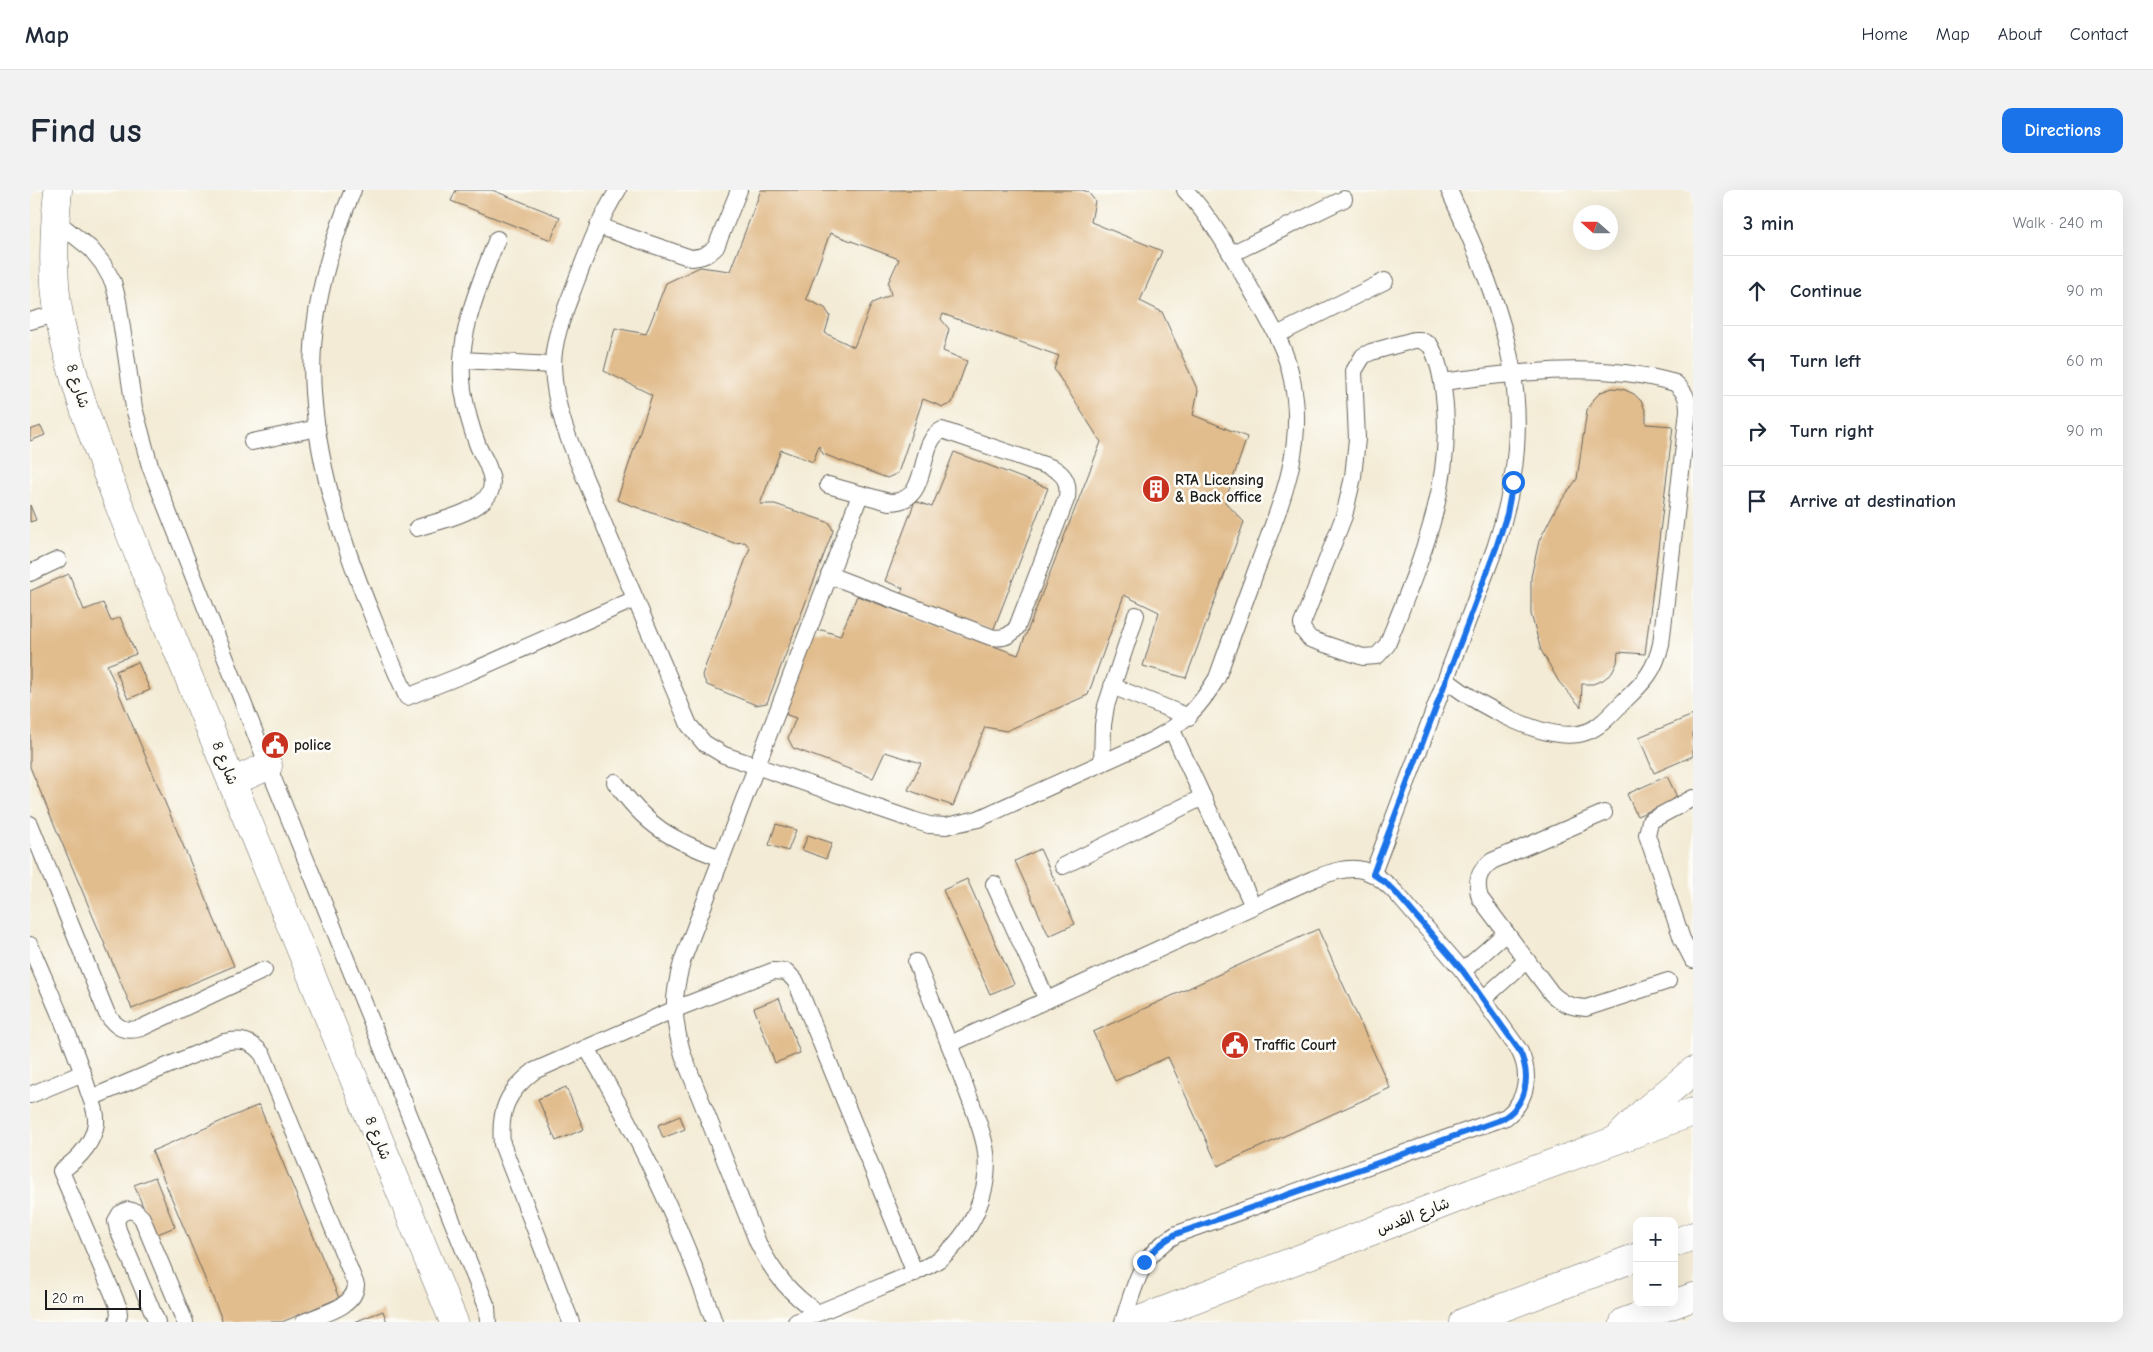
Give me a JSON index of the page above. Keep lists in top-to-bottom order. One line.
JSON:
{"streets":{"street":["شارع 8","شارع القدس"]},"places":{"building":["RTA Licensing & Back office"],"public building":["police","Traffic Court"]},"scale_bar":"20 m","north":"left","page":{"header":"Map","nav":["Home","Map","About","Contact"],"buttons":"Directions","title":"Find us","heading":["3 min","Walk · 240 m"],"list":[["Continue","90 m"],["Turn left","60 m"],["Turn right","90 m"],"Arrive at destination"],"map_buttons":["+","−"],"scale":"20 m"}}
